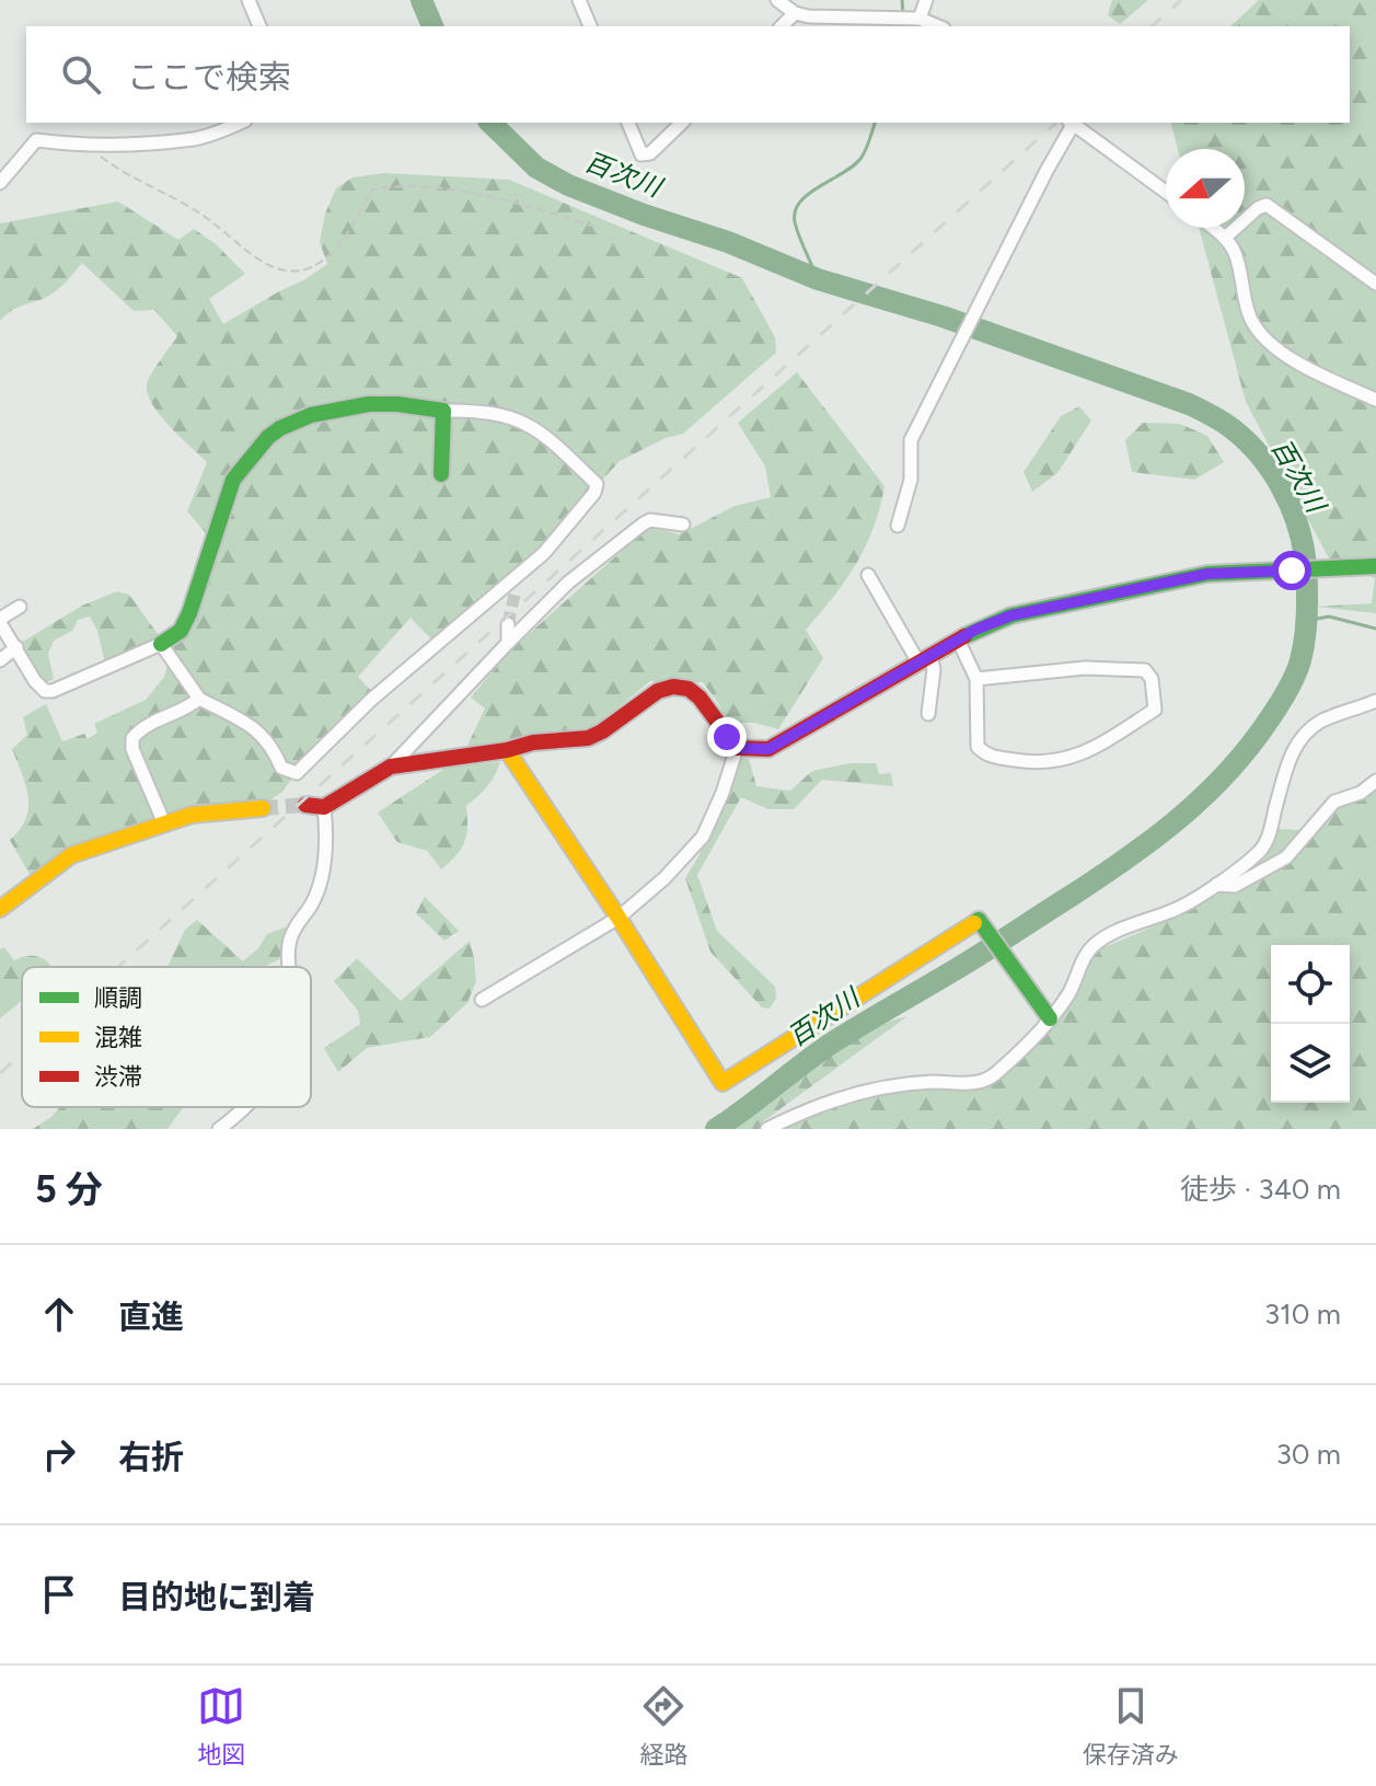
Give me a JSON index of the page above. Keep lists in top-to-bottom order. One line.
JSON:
{"water":["百次川"],"legend":["順調","混雑","渋滞"],"north":"left","page":{"search":"ここで検索","heading":["5 分","徒歩 · 340 m"],"list":[["直進","310 m"],["右折","30 m"],"目的地に到着"],"nav":["地図","経路","保存済み"]}}
